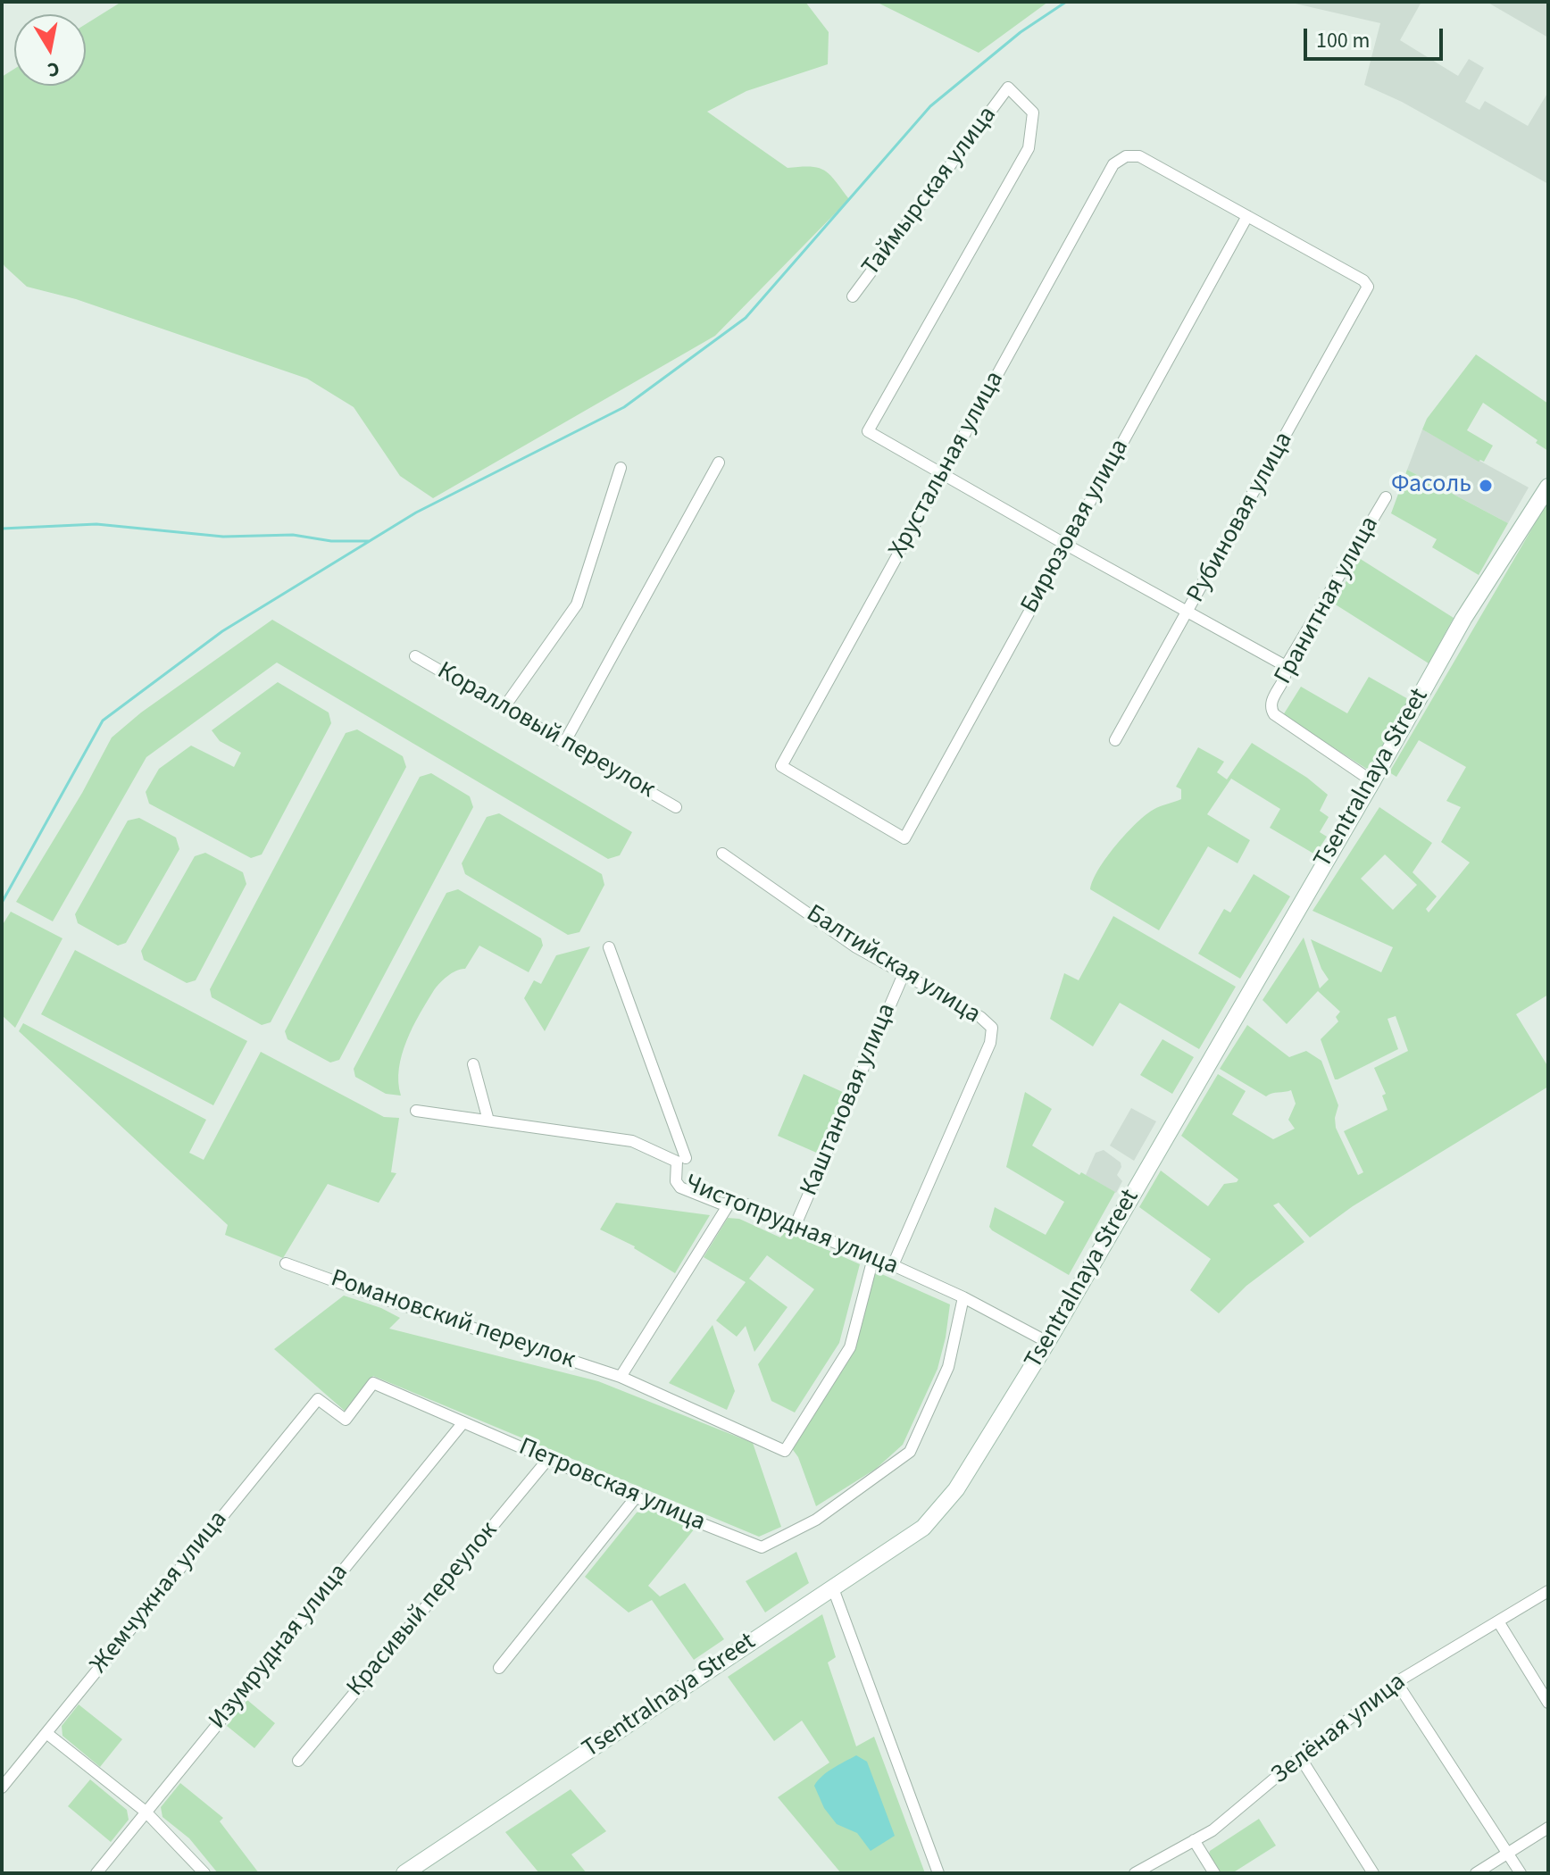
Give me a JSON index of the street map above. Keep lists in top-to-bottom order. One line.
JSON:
{"streets":{"main road":["Tsentralnaya Street"],"street":["Таймырская улица","Хрустальная улица","Рубиновая улица","Бирюзовая улица","Гранитная улица","Коралловый переулок","Балтийская улица","Каштановая улица","Чистопрудная улица","Романовский переулок","Петровская улица","Жемчужная улица","Красивый переулок","Изумрудная улица","Зелёная улица"]},"crossings":[["Таймырская улица","Хрустальная улица"],["Хрустальная улица","Рубиновая улица"],["Хрустальная улица","Бирюзовая улица"],["Рубиновая улица","Бирюзовая улица"],["Гранитная улица","Tsentralnaya Street"],["Tsentralnaya Street","Чистопрудная улица"],["Балтийская улица","Каштановая улица"],["Балтийская улица","Чистопрудная улица"],["Каштановая улица","Чистопрудная улица"],["Чистопрудная улица","Петровская улица"],["Петровская улица","Жемчужная улица"],["Петровская улица","Красивый переулок"],["Петровская улица","Изумрудная улица"]],"places":["Фасоль"],"scale_bar":"100 m","north":"bottom"}
